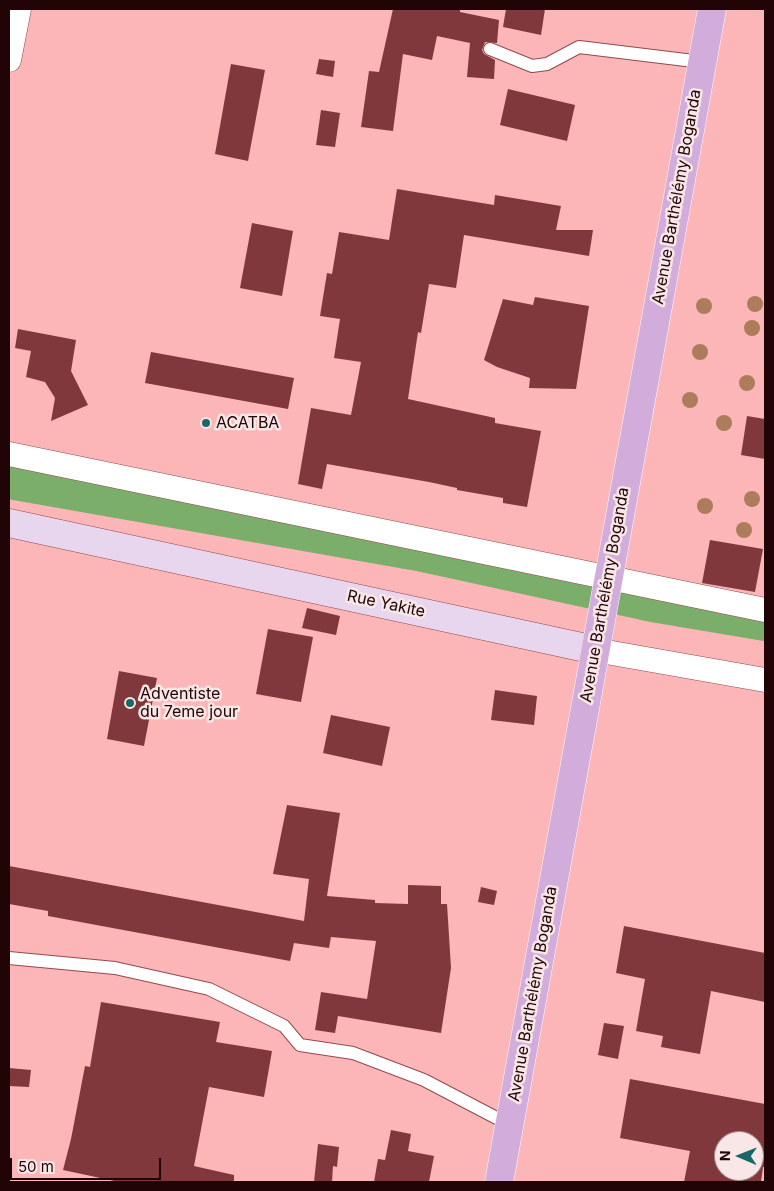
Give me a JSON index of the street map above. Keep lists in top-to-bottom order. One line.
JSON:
{"streets":{"main road":["Avenue Barthélémy Boganda","Rue Yakite"]},"crossings":[["Avenue Barthélémy Boganda","Rue Yakite"]],"places":["ACATBA","Adventiste du 7eme jour"],"scale_bar":"50 m","north":"left"}
